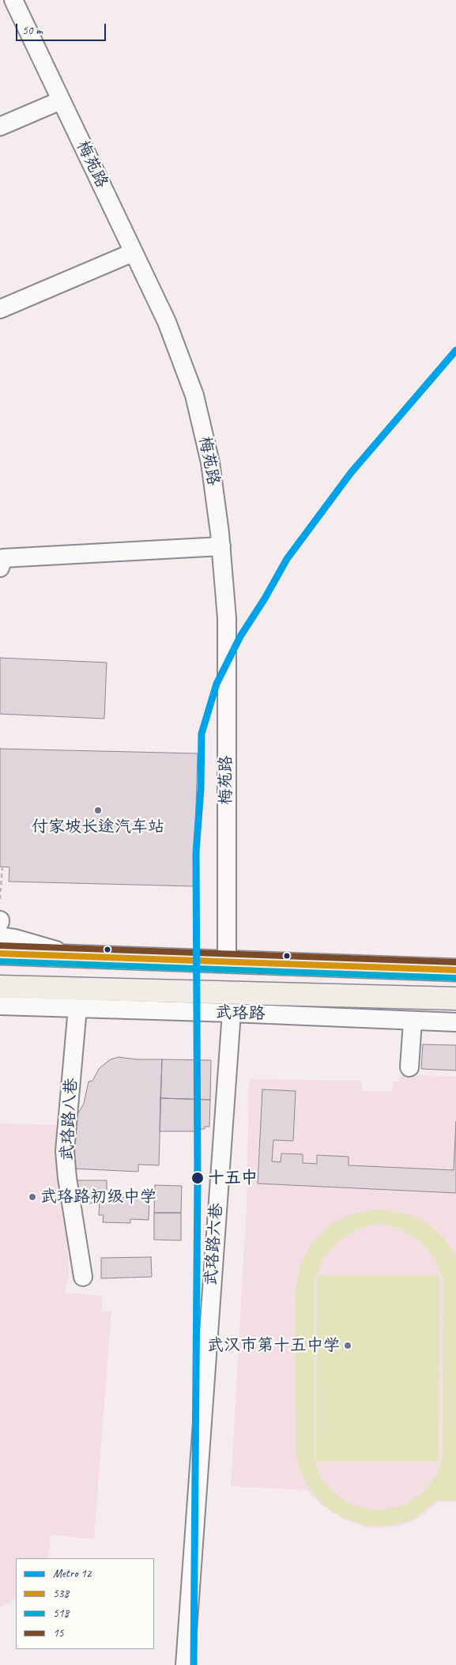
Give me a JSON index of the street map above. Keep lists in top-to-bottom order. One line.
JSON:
{"streets":{"highway":["武珞路"],"street":["梅苑路","武珞路八巷","武珞路六巷"]},"crossings":[["武珞路","武珞路八巷"],["武珞路","武珞路六巷"]],"places":["付家坡长途汽车站","十五中","武珞路初级中学","武汉市第十五中学"],"lines":["metro line 12","transit line 15","transit line 538","transit line 518"],"legend":["Metro 12","538","518","15"],"scale_bar":"50 m"}
